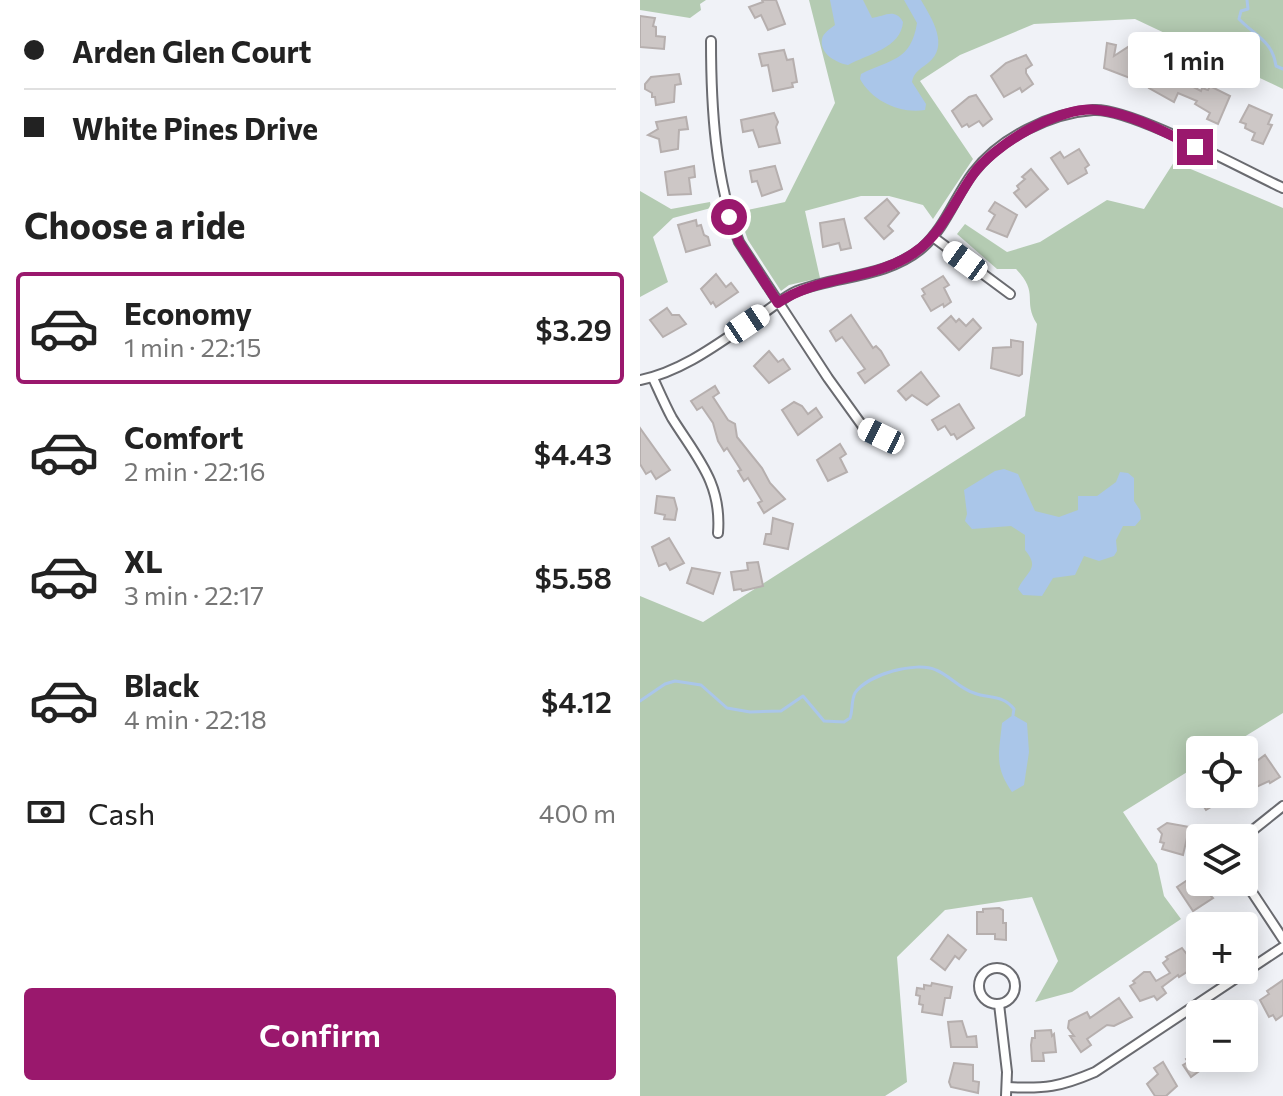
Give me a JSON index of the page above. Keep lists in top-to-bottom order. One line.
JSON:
{"page":{"banner":["Arden Glen Court","White Pines Drive"],"bubble":"1 min","heading":"Choose a ride","list":[{"name":"Economy","note":"1 min · 22:15","value":"$3.29"},{"name":"Comfort","note":"2 min · 22:16","value":"$4.43"},{"name":"XL","note":"3 min · 22:17","value":"$5.58"},{"name":"Black","note":"4 min · 22:18","value":"$4.12"}],"map_buttons":["+","−"],"pay":["Cash","400 m"],"buttons":"Confirm"}}
